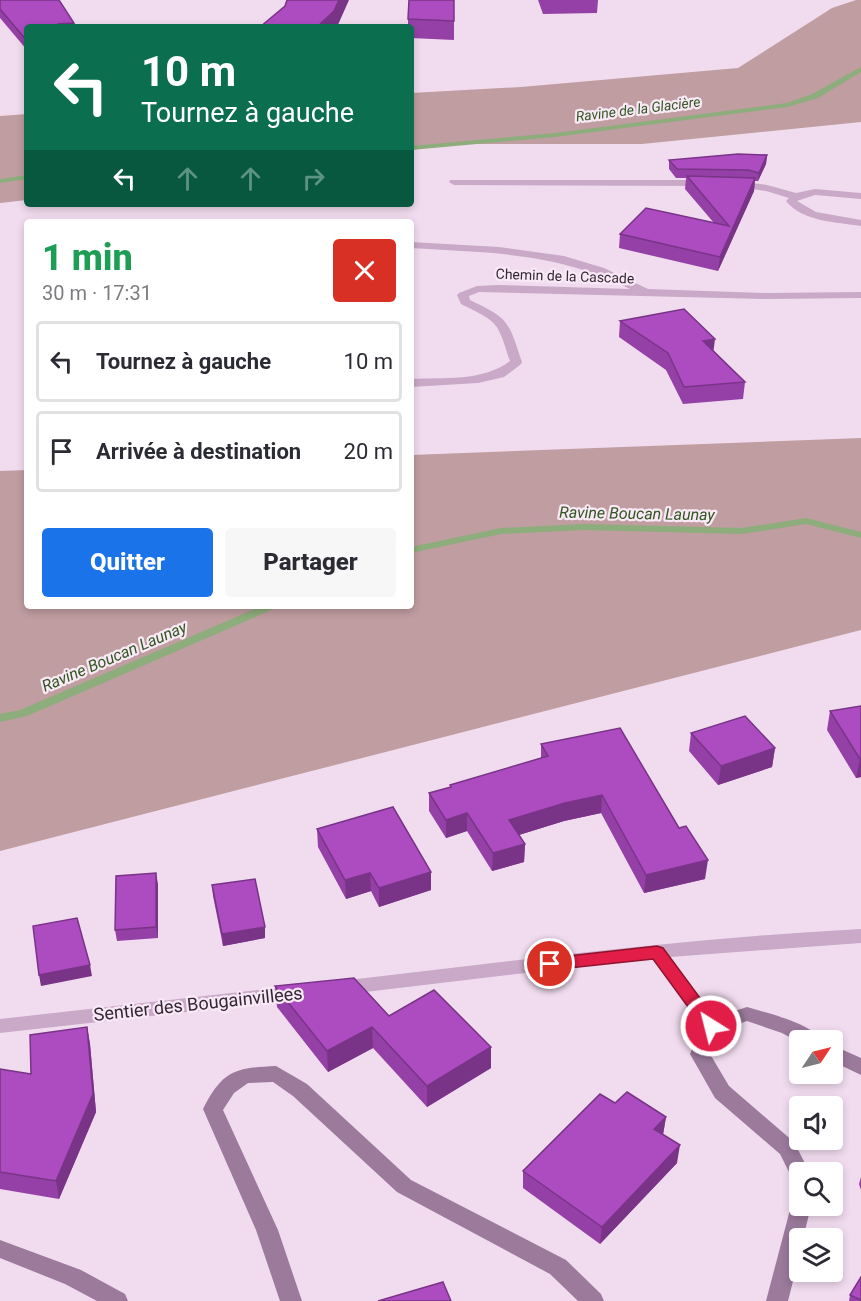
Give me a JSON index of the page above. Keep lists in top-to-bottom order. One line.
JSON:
{"streets":{"street":["Chemin de la Cascade","Sentier des Bougainvillees"]},"water":["Ravine de la Glacière","Ravine Boucan Launay"],"north":"top right","page":{"turn":["10 m","Tournez à gauche"],"heading":["1 min","30 m · 17:31"],"list":[{"name":"Tournez à gauche","value":"10 m"},{"name":"Arrivée à destination","value":"20 m"}],"buttons":["Quitter","Partager"]}}
